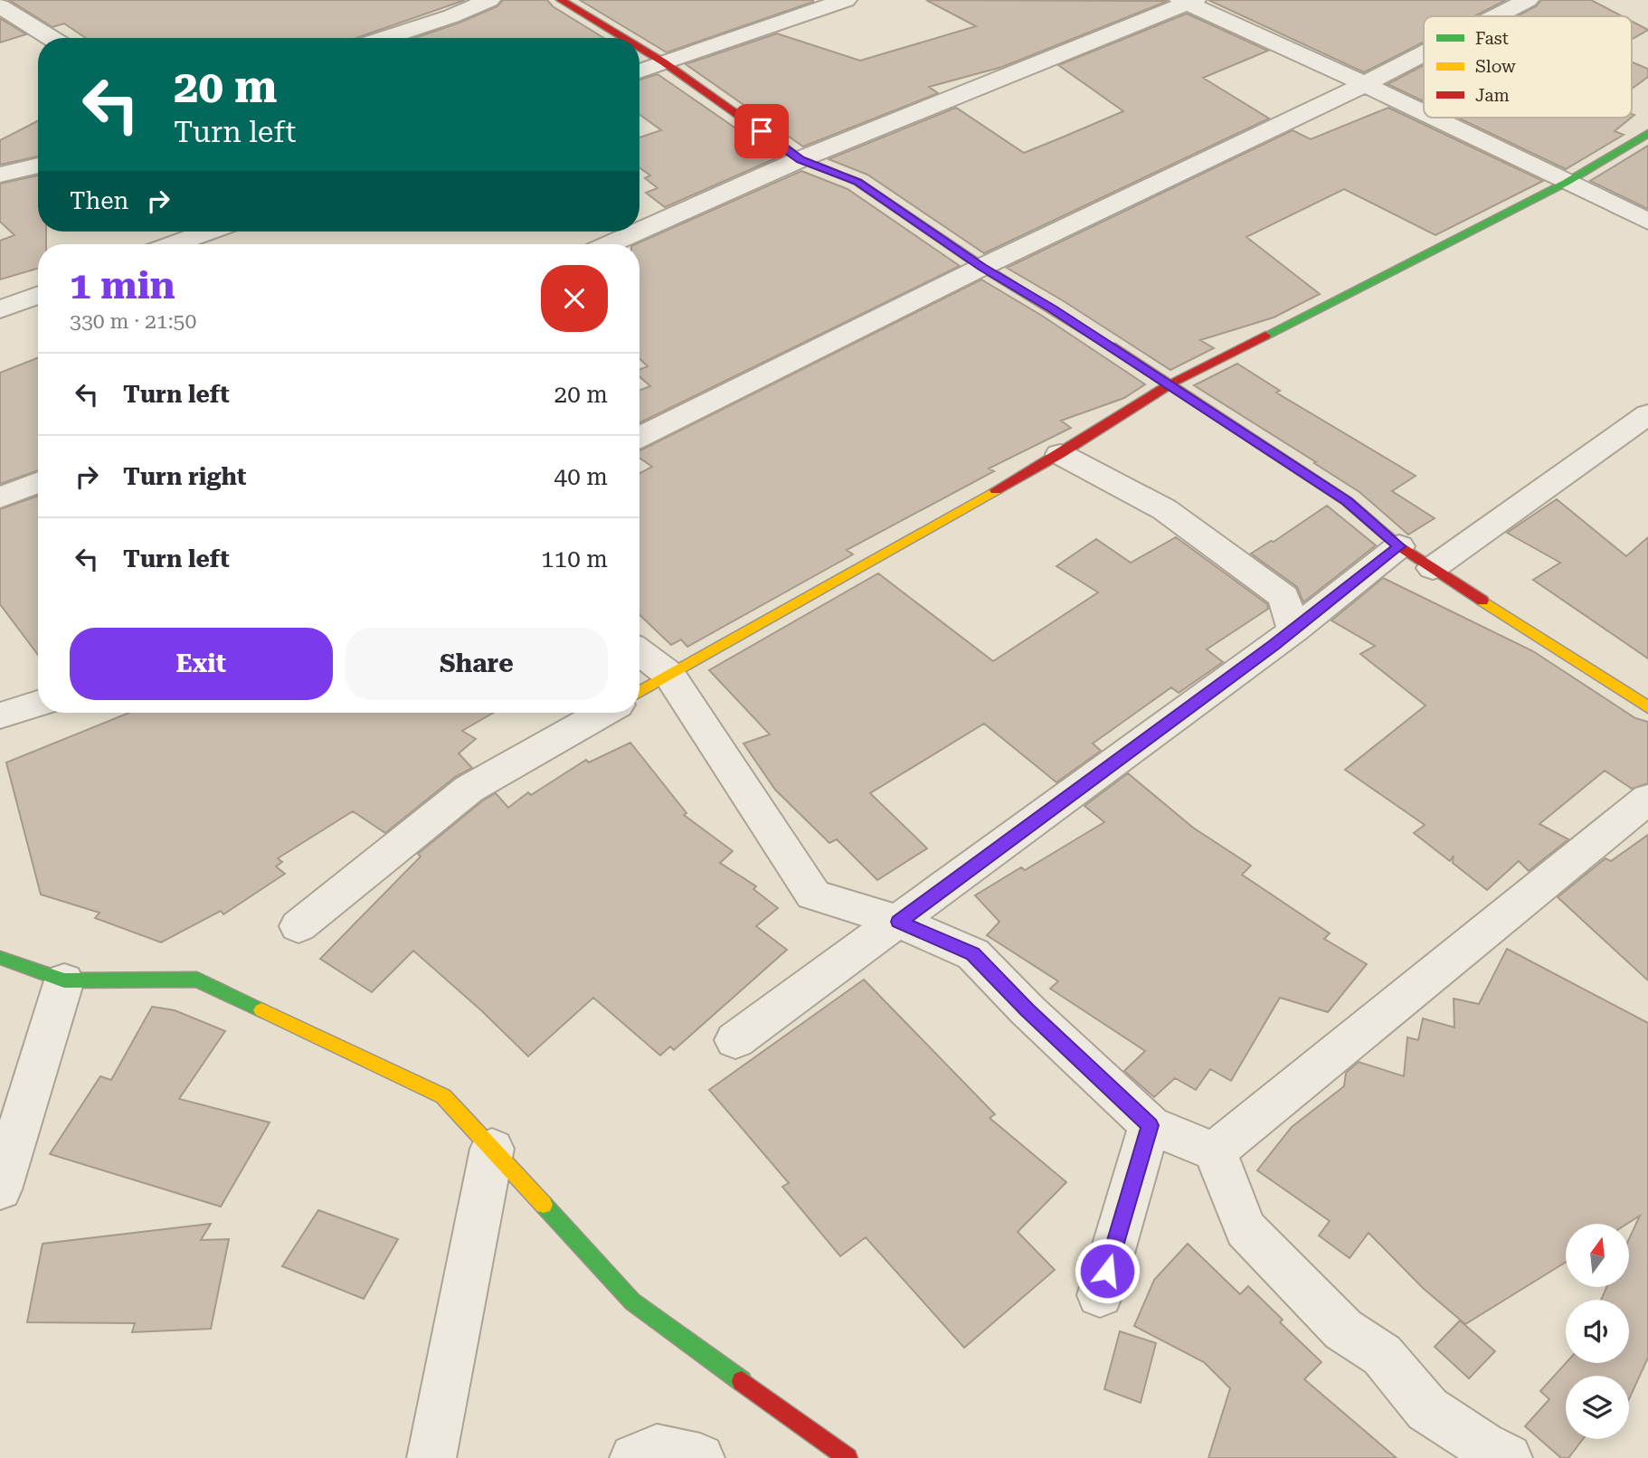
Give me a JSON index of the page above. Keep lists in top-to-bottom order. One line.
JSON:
{"legend":["Fast","Slow","Jam"],"north":"top","page":{"turn":["20 m","Turn left"],"then":"Then","heading":["1 min","330 m · 21:50"],"list":[{"name":"Turn left","value":"20 m"},{"name":"Turn right","value":"40 m"},{"name":"Turn left","value":"110 m"}],"buttons":["Exit","Share"]}}
